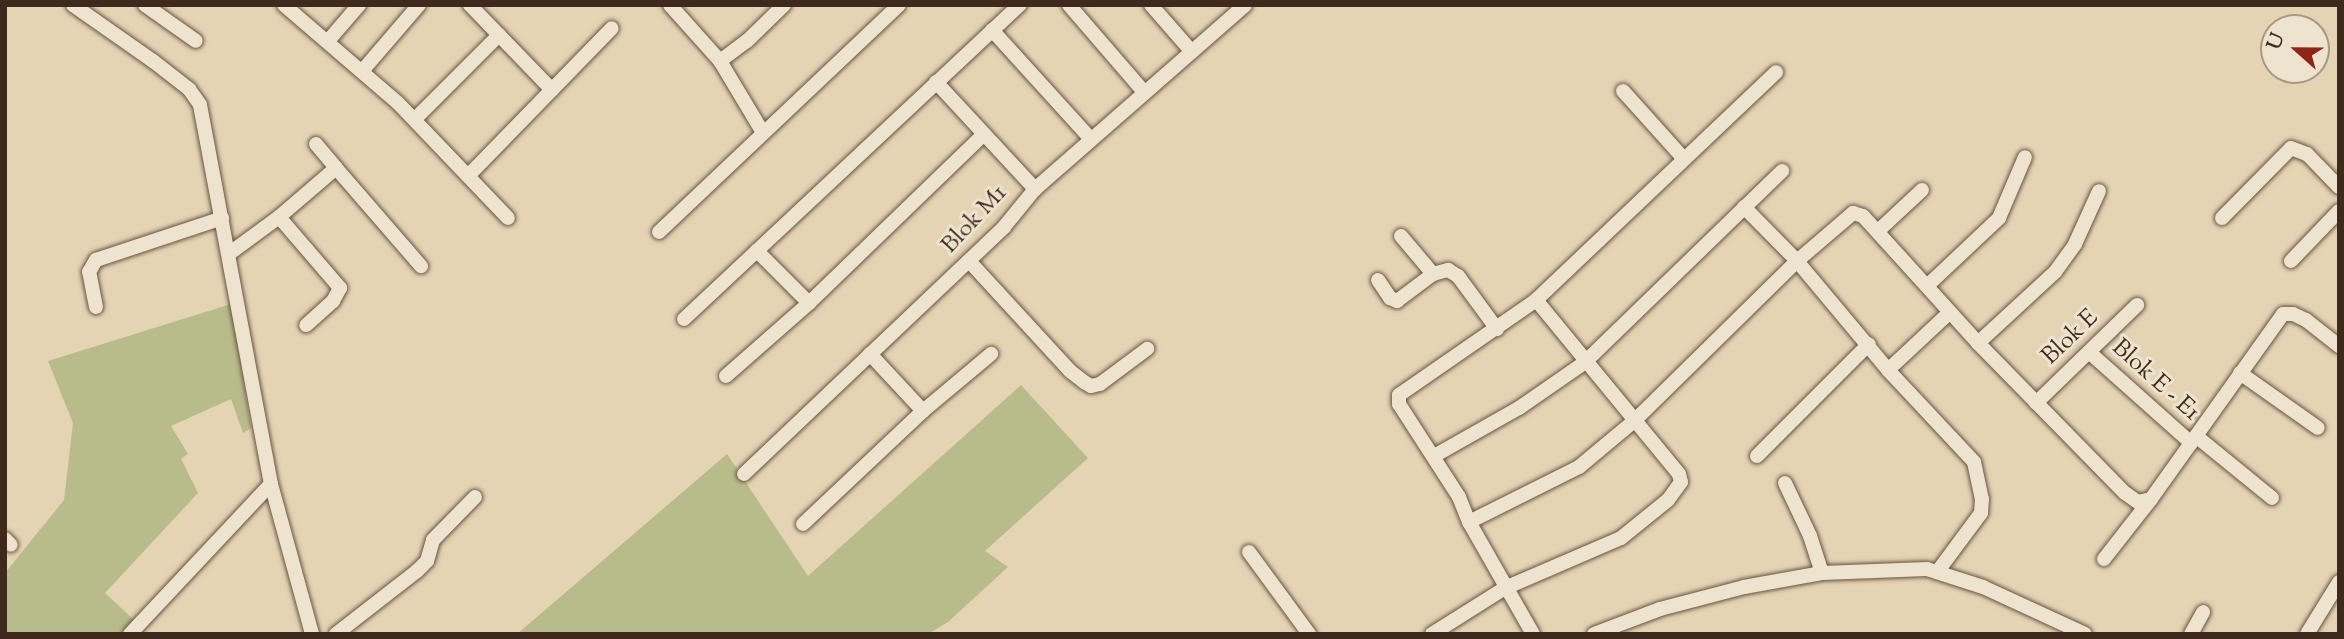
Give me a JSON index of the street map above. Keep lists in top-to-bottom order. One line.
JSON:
{"streets":{"street":["Blok M1","Blok E","Blok E - E1"]},"crossings":[["Blok E","Blok E - E1"]],"north":"left"}
